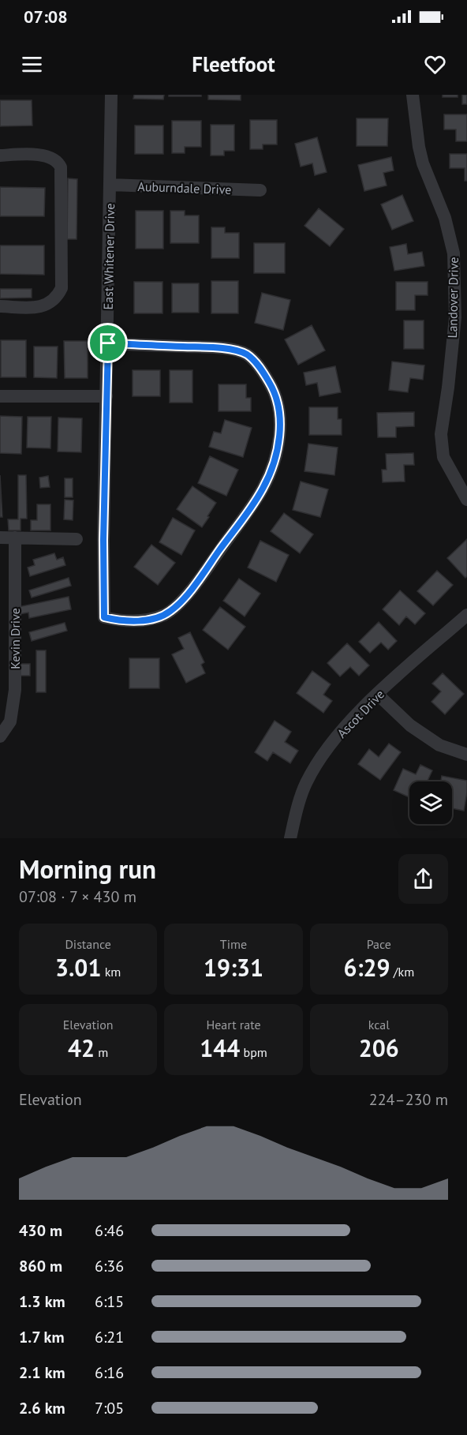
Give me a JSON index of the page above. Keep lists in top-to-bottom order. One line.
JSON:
{"streets":{"street":["Auburndale Drive","East Whitener Drive","Landover Drive","Kevin Drive","Ascot Drive"]},"crossings":[["Auburndale Drive","East Whitener Drive"]],"page":{"status":"07:08","header":"Fleetfoot","heading":["Morning run","07:08 · 7 × 430 m"],"stats":[["Distance","3.01 km"],["Time","19:31"],["Pace","6:29 /km"],["Elevation","42 m"],["Heart rate","144 bpm"],["kcal","206"]],"chart":["Elevation","224–230 m"],"list":[{"name":"430 m","note":"6:46"},{"name":"860 m","note":"6:36"},{"name":"1.3 km","note":"6:15"},{"name":"1.7 km","note":"6:21"},{"name":"2.1 km","note":"6:16"},{"name":"2.6 km","note":"7:05"}]}}
